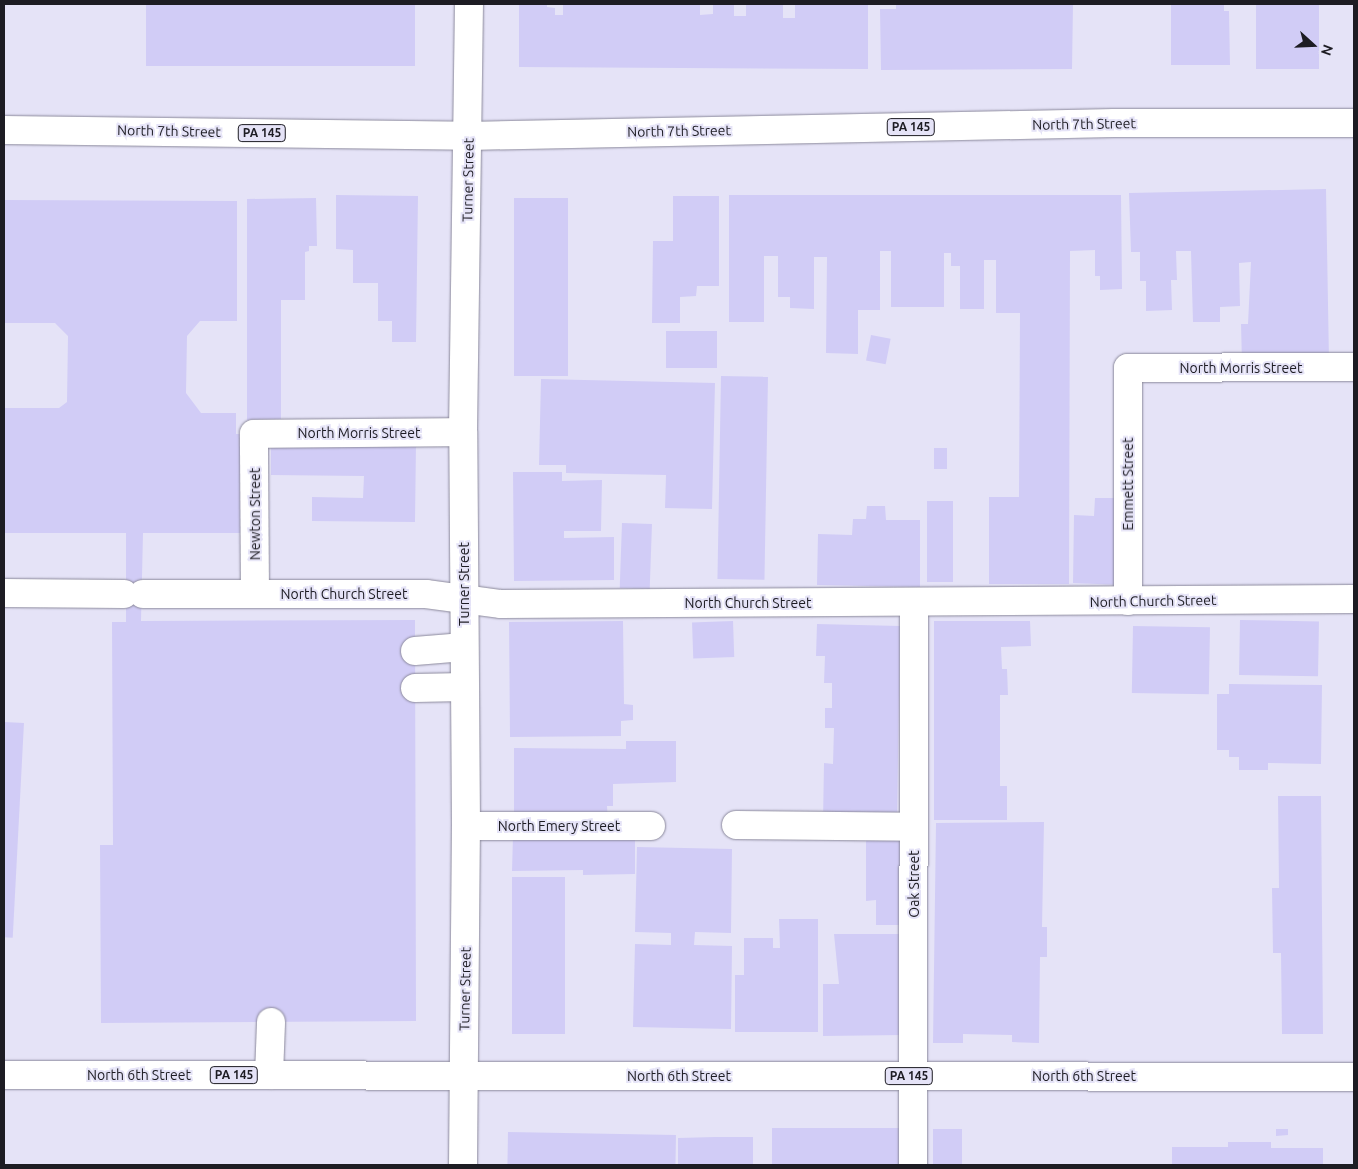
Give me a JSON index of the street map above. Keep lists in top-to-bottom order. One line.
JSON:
{"streets":{"main road":["North 7th Street","PA 145","Turner Street","North Morris Street","Emmett Street","Newton Street","North Church Street","North Emery Street","Oak Street","North 6th Street"]},"crossings":[["North 7th Street","Turner Street"],["Turner Street","North Morris Street"],["Turner Street","North Church Street"],["Turner Street","North Emery Street"],["Turner Street","North 6th Street"],["North Morris Street","Emmett Street"],["North Morris Street","Newton Street"],["Emmett Street","North Church Street"],["Newton Street","North Church Street"],["North Church Street","Oak Street"],["Oak Street","North 6th Street"]],"north":"right"}
